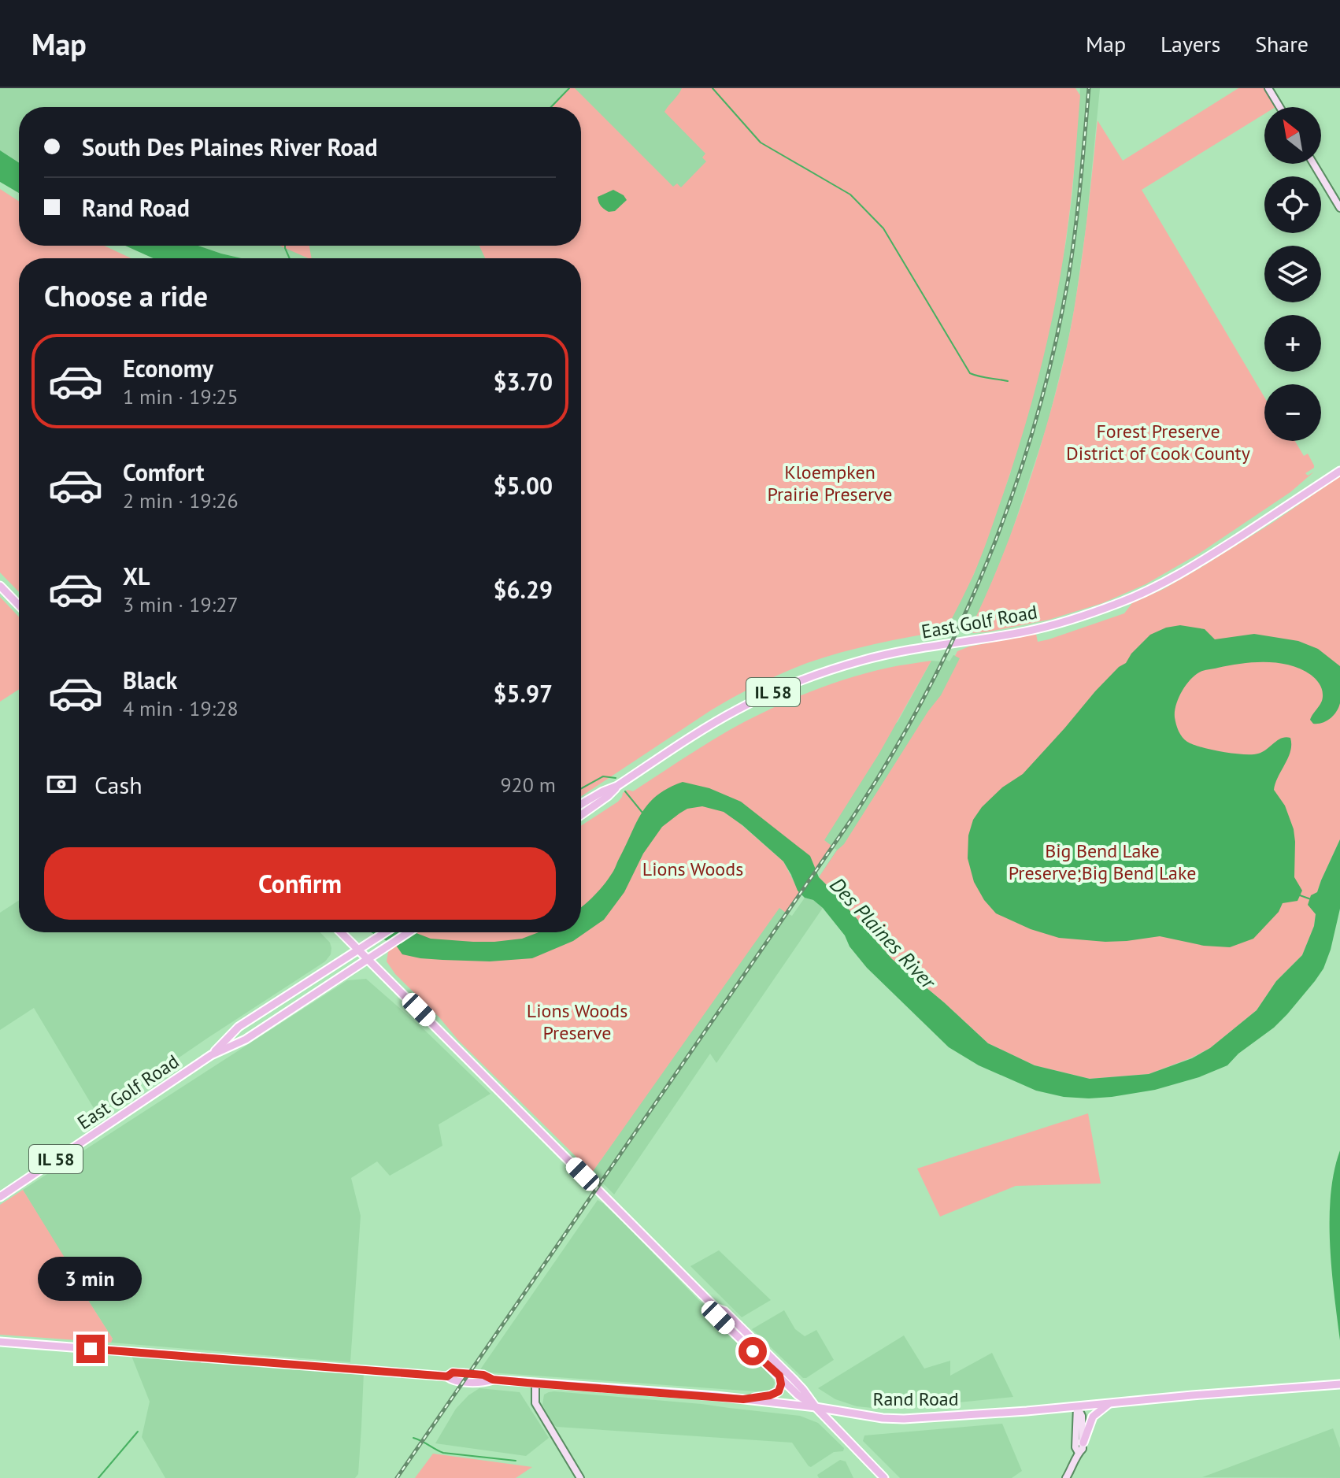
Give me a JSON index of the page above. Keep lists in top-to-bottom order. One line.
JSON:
{"streets":{"main road":["East Golf Road","IL 58","Rand Road"]},"water":["Des Plaines River"],"parks":["Forest Preserve District of Cook County","Kloempken Prairie Preserve","Big Bend Lake Preserve;Big Bend Lake","Lions Woods","Lions Woods Preserve"],"north":"top left","page":{"header":"Map","nav":["Map","Layers","Share"],"map_buttons":["+","−"],"banner":["South Des Plaines River Road","Rand Road"],"heading":"Choose a ride","list":[{"name":"Economy","note":"1 min · 19:25","value":"$3.70"},{"name":"Comfort","note":"2 min · 19:26","value":"$5.00"},{"name":"XL","note":"3 min · 19:27","value":"$6.29"},{"name":"Black","note":"4 min · 19:28","value":"$5.97"}],"pay":["Cash","920 m"],"buttons":"Confirm","bubble":"3 min"}}
